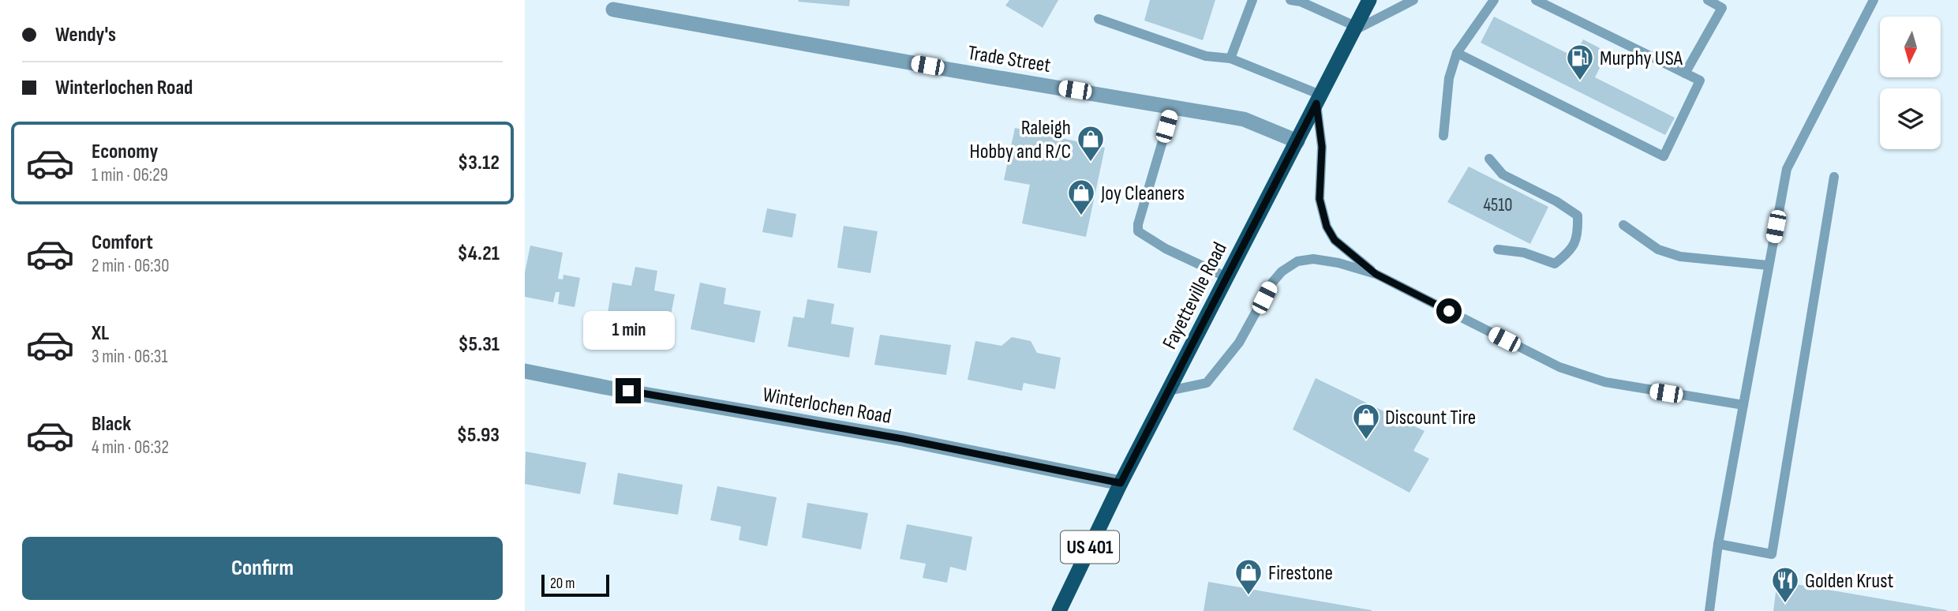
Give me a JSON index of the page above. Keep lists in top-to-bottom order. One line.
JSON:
{"streets":{"highway":["Fayetteville Road","US 401"],"street":["Trade Street","Winterlochen Road"]},"crossings":[["Trade Street","Fayetteville Road"],["Fayetteville Road","Winterlochen Road"]],"places":{"fuel station":["Murphy USA"],"shop":["Raleigh Hobby and R/C","Joy Cleaners","Discount Tire","Firestone"],"restaurant":["Golden Krust"]},"house_numbers":["4510"],"scale_bar":"20 m","north":"bottom","page":{"banner":["Wendy's","Winterlochen Road"],"list":[{"name":"Economy","note":"1 min · 06:29","value":"$3.12"},{"name":"Comfort","note":"2 min · 06:30","value":"$4.21"},{"name":"XL","note":"3 min · 06:31","value":"$5.31"},{"name":"Black","note":"4 min · 06:32","value":"$5.93"}],"bubble":"1 min","buttons":"Confirm","scale":"20 m"}}
